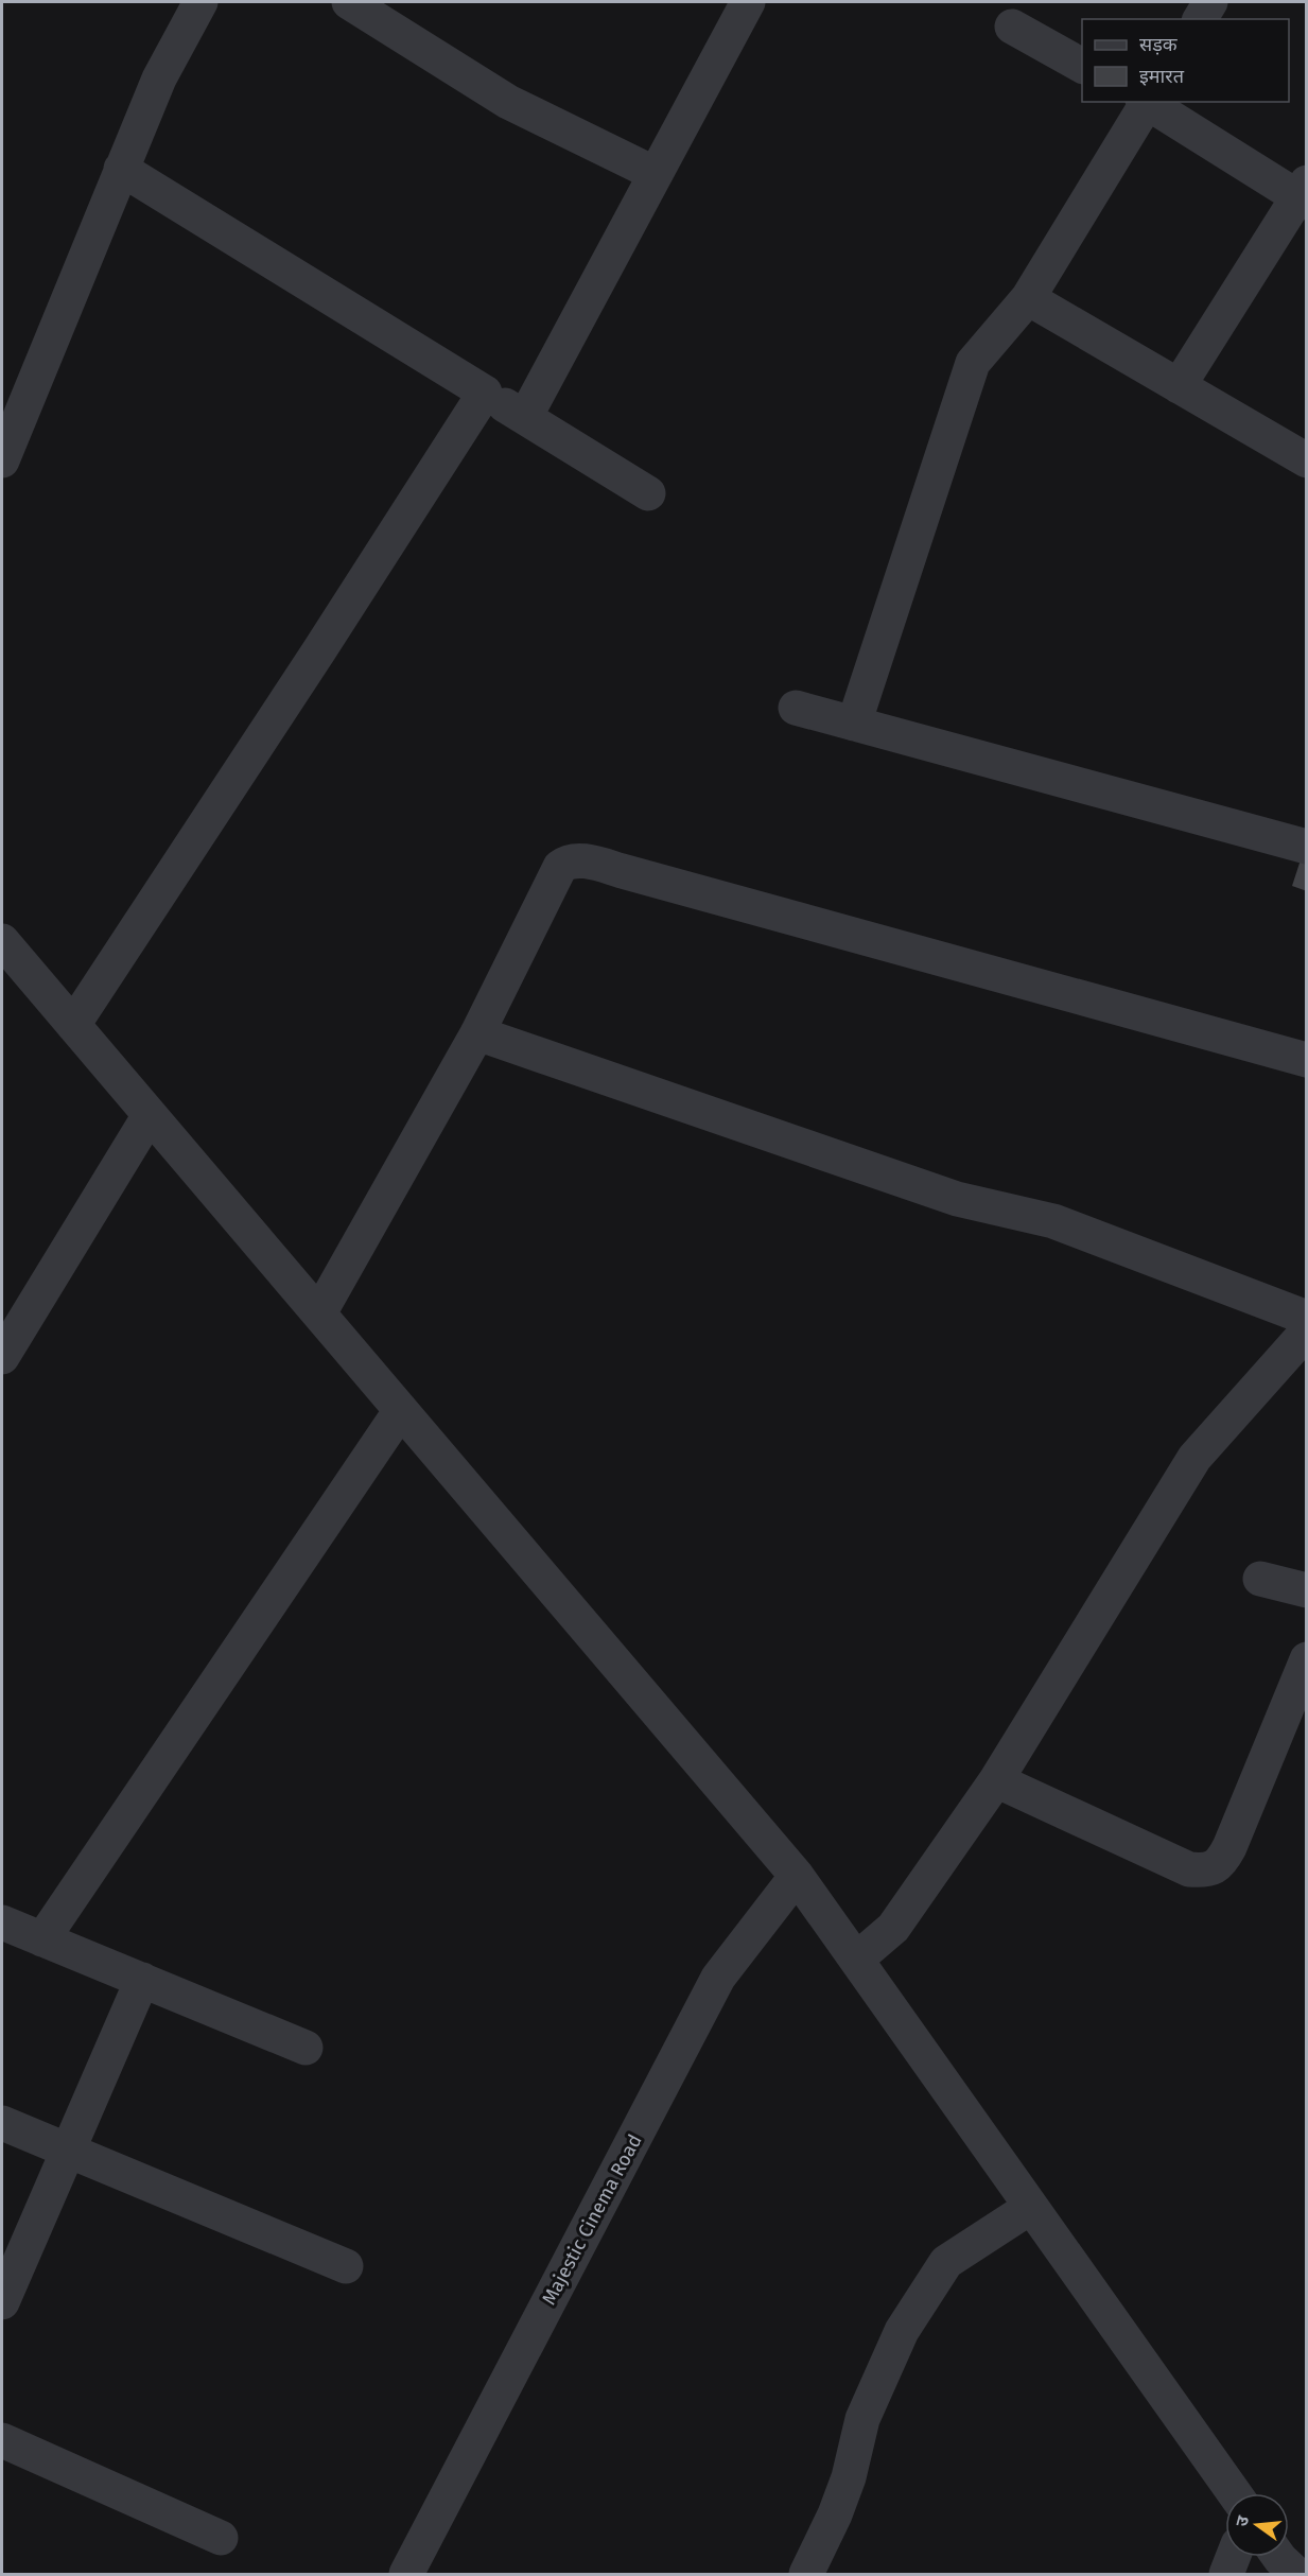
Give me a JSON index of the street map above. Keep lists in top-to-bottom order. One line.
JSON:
{"streets":{"street":["Majestic Cinema Road"]},"legend":["सड़क","इमारत"],"north":"left"}
